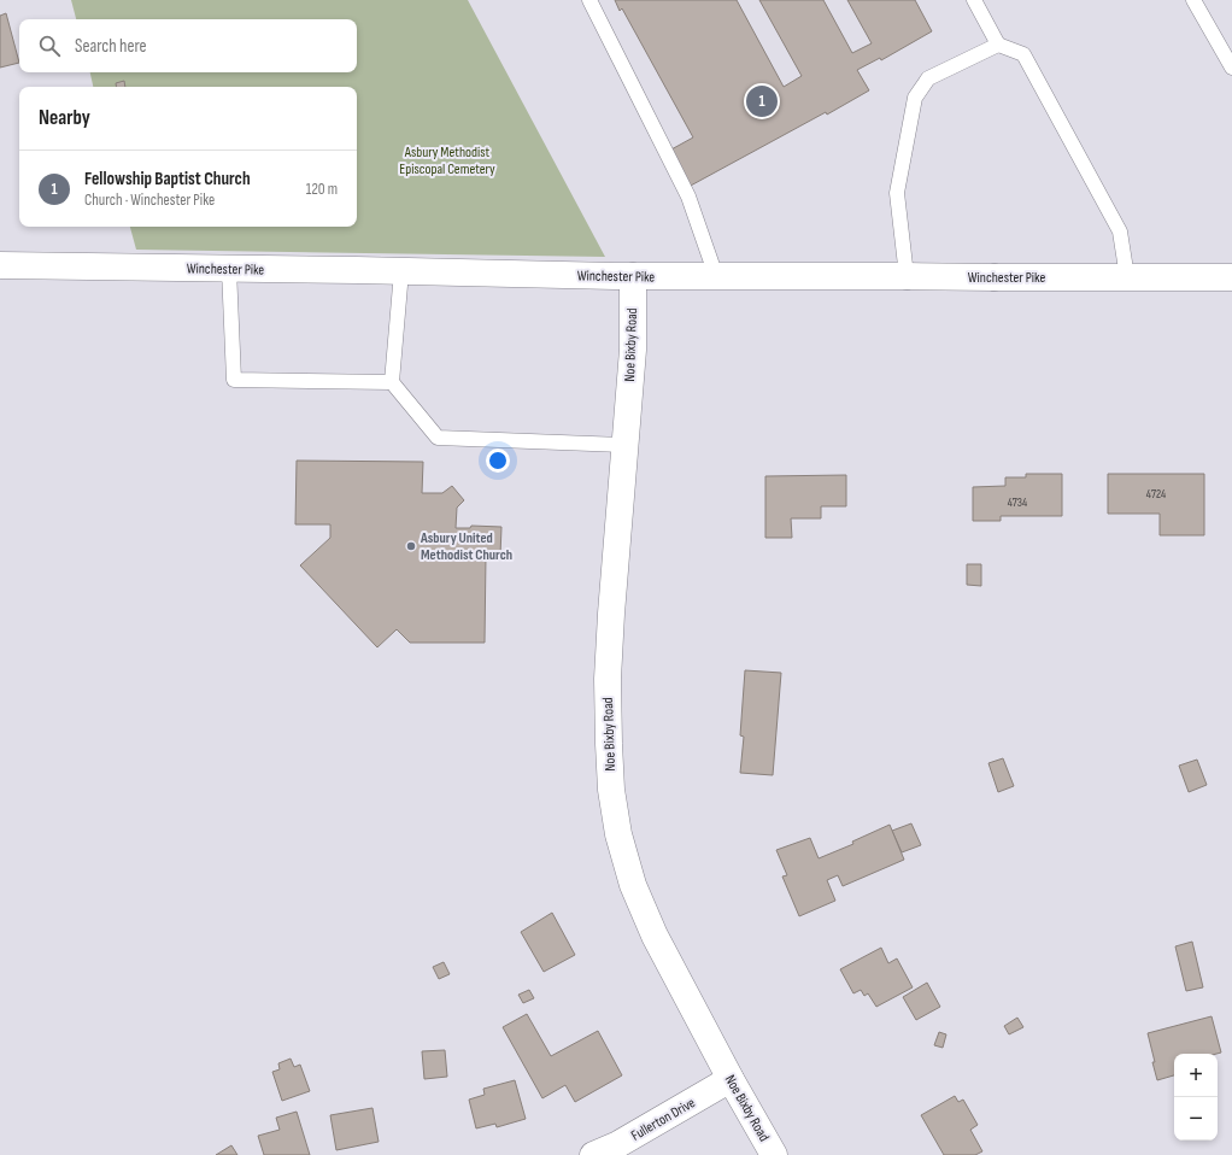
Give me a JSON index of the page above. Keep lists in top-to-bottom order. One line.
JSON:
{"streets":{"street":["Winchester Pike","Noe Bixby Road","Fullerton Drive"]},"crossings":[["Winchester Pike","Noe Bixby Road"],["Noe Bixby Road","Fullerton Drive"]],"parks":["Asbury Methodist Episcopal Cemetery"],"places":["Asbury United Methodist Church"],"house_numbers":["4724","4734"],"page":{"search":"Search here","pins":"1","heading":"Nearby","list":[{"mark":"1","name":"Fellowship Baptist Church","note":"Church · Winchester Pike","value":"120 m"}],"map_buttons":["+","−"]}}
